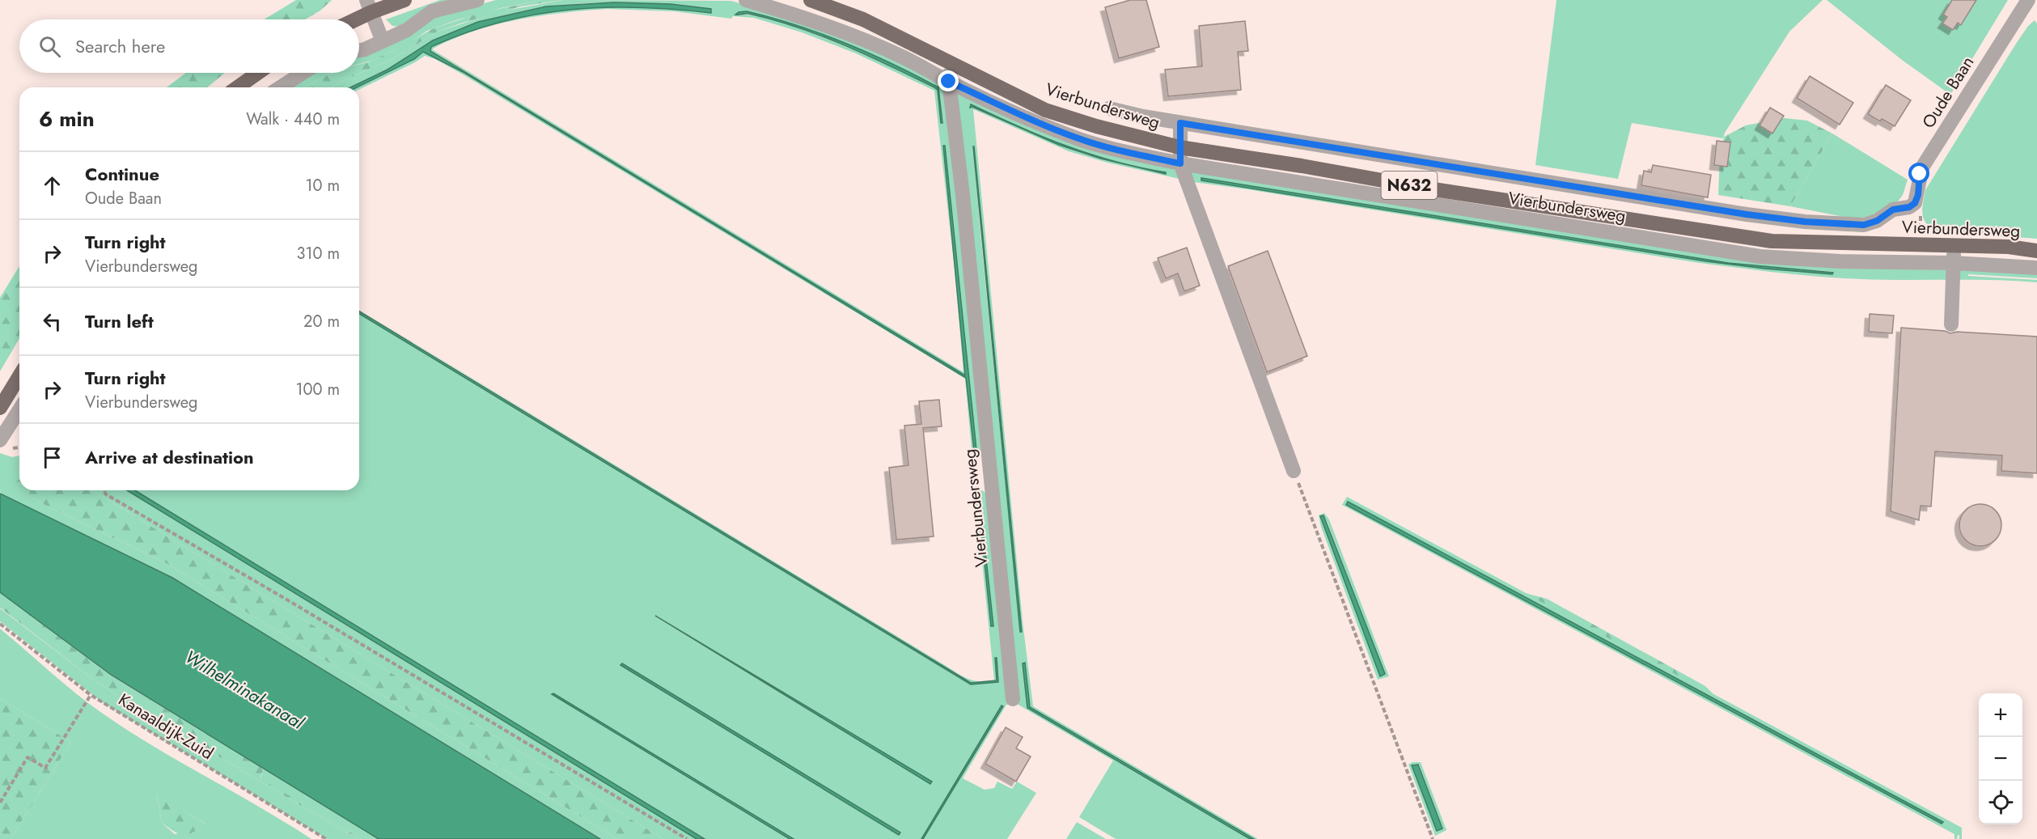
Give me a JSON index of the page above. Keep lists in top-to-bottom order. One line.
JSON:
{"streets":{"main road":["Vierbundersweg","N632"],"street":["Oude Baan"],"path":["Kanaaldijk-Zuid"]},"crossings":[["Oude Baan","Vierbundersweg"]],"water":["Wilhelminakanaal"],"page":{"search":"Search here","heading":["6 min","Walk · 440 m"],"list":[["Continue","Oude Baan","10 m"],["Turn right","Vierbundersweg","310 m"],["Turn left","20 m"],["Turn right","Vierbundersweg","100 m"],"Arrive at destination"],"map_buttons":["+","−"]}}
